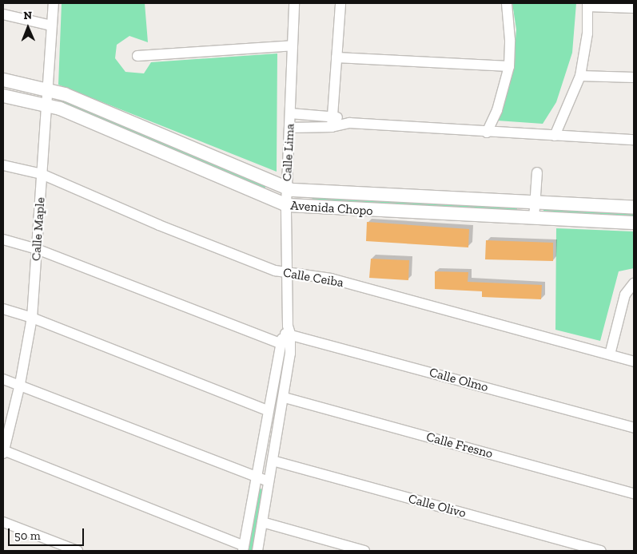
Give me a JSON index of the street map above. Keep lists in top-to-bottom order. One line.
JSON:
{"streets":{"street":["Calle Lima","Avenida Chopo","Calle Maple","Calle Ceiba","Calle Olmo","Calle Fresno","Calle Olivo"]},"crossings":[["Calle Lima","Avenida Chopo"],["Calle Lima","Calle Ceiba"],["Calle Lima","Calle Olmo"],["Calle Lima","Calle Fresno"],["Calle Lima","Calle Olivo"],["Avenida Chopo","Calle Maple"],["Calle Maple","Calle Ceiba"]],"scale_bar":"50 m","north":"top"}
